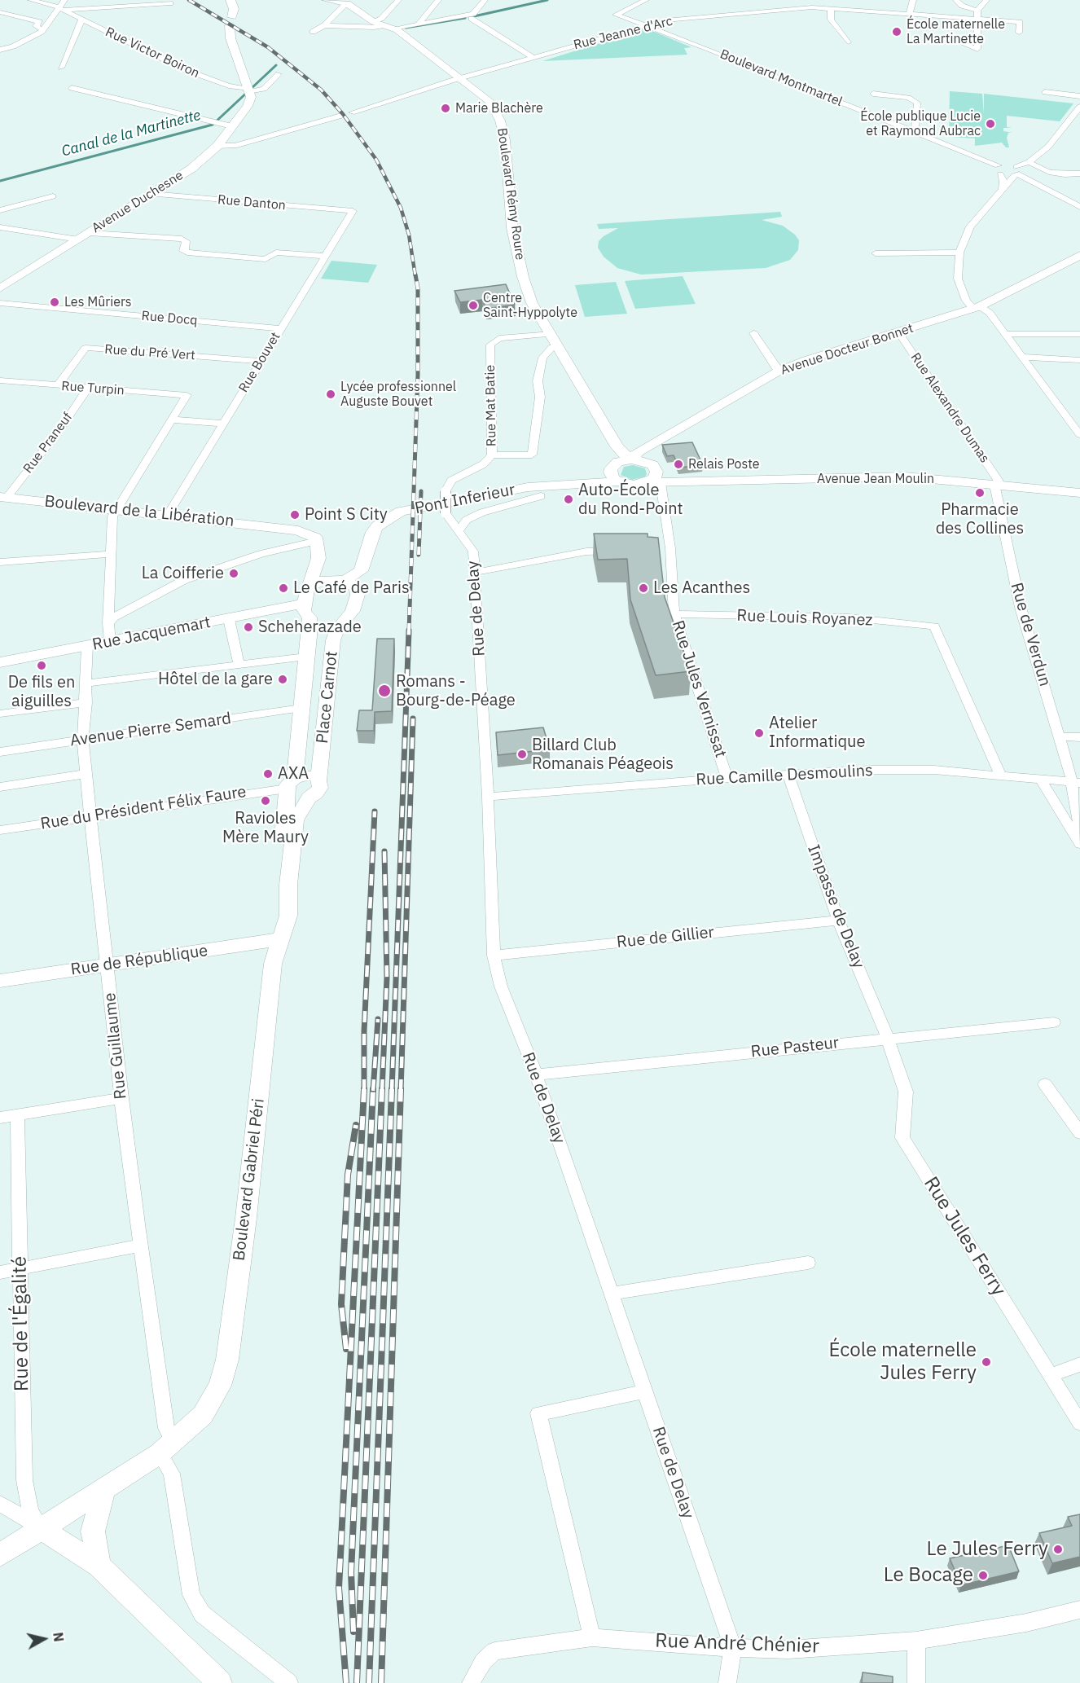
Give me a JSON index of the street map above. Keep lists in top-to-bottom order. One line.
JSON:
{"streets":{"main road":["Boulevard Rémy Roure","Avenue Duchesne","Avenue Docteur Bonnet","Avenue Jean Moulin","Pont Inferieur","Boulevard de la Libération","Rue Jacquemart","Place Carnot","Rue de République","Boulevard Gabriel Péri"],"street":["Rue Jeanne d'Arc","Rue Victor Boiron","Boulevard Montmartel","Rue Danton","Rue Docq","Rue du Pré Vert","Rue Bouvet","Rue Turpin","Rue Mat Batie","Rue Alexandre Dumas","Rue Praneuf","Rue de Delay","Rue Louis Royanez","Rue de Verdun","Rue Jules Vernissat","Avenue Pierre Semard","Rue Camille Desmoulins","Rue du Président Félix Faure","Impasse de Delay","Rue de Gillier","Rue Guillaume","Rue Pasteur","Rue Jules Ferry","Rue de l'Égalité","Rue André Chénier"]},"crossings":[["Rue Jeanne d'Arc","Boulevard Montmartel"],["Rue Jeanne d'Arc","Boulevard Rémy Roure"],["Rue Victor Boiron","Avenue Duchesne"],["Boulevard Rémy Roure","Avenue Docteur Bonnet"],["Boulevard Rémy Roure","Rue Mat Batie"],["Avenue Duchesne","Rue Danton"],["Rue Danton","Rue Bouvet"],["Rue Docq","Rue Bouvet"],["Avenue Docteur Bonnet","Rue Alexandre Dumas"],["Rue du Pré Vert","Rue Bouvet"],["Rue du Pré Vert","Rue Turpin"],["Rue Bouvet","Boulevard de la Libération"],["Rue Turpin","Rue Praneuf"],["Rue Mat Batie","Rue de Delay"],["Rue Alexandre Dumas","Avenue Jean Moulin"],["Rue Alexandre Dumas","Rue de Verdun"],["Rue Praneuf","Boulevard de la Libération"],["Avenue Jean Moulin","Pont Inferieur"],["Avenue Jean Moulin","Rue de Verdun"],["Avenue Jean Moulin","Rue Jules Vernissat"],["Pont Inferieur","Rue Jacquemart"],["Pont Inferieur","Place Carnot"],["Rue de Delay","Rue Camille Desmoulins"],["Rue de Delay","Rue de Gillier"],["Rue de Delay","Rue Pasteur"],["Rue de Delay","Rue André Chénier"],["Rue Louis Royanez","Rue Jules Vernissat"],["Rue Louis Royanez","Rue Camille Desmoulins"],["Rue Jacquemart","Place Carnot"],["Rue Jacquemart","Rue Guillaume"],["Rue de Verdun","Rue Camille Desmoulins"],["Rue Jules Vernissat","Rue Camille Desmoulins"],["Place Carnot","Avenue Pierre Semard"],["Place Carnot","Rue du Président Félix Faure"],["Place Carnot","Boulevard Gabriel Péri"],["Avenue Pierre Semard","Rue Guillaume"],["Rue Camille Desmoulins","Impasse de Delay"],["Rue du Président Félix Faure","Rue Guillaume"],["Rue du Président Félix Faure","Boulevard Gabriel Péri"],["Impasse de Delay","Rue de Gillier"],["Impasse de Delay","Rue Pasteur"],["Impasse de Delay","Rue Jules Ferry"],["Rue de République","Rue Guillaume"],["Rue de République","Boulevard Gabriel Péri"],["Rue Guillaume","Boulevard Gabriel Péri"],["Rue Pasteur","Rue Jules Ferry"],["Boulevard Gabriel Péri","Rue de l'Égalité"]],"water":["Canal de la Martinette"],"places":["École maternelle La Martinette","Marie Blachère","École publique Lucie et Raymond Aubrac","Les Mûriers","Centre Saint-Hyppolyte","Lycée professionnel Auguste Bouvet","Relais Poste","Pharmacie des Collines","Auto-École du Rond-Point","Point S City","La Coifferie","Le Café de Paris","Les Acanthes","Scheherazade","De fils en aiguilles","Hôtel de la gare","Romans - Bourg-de-Péage","Atelier Informatique","Billard Club Romanais Péageois","AXA","Ravioles Mère Maury","École maternelle Jules Ferry","Le Jules Ferry","Le Bocage"],"north":"right"}
